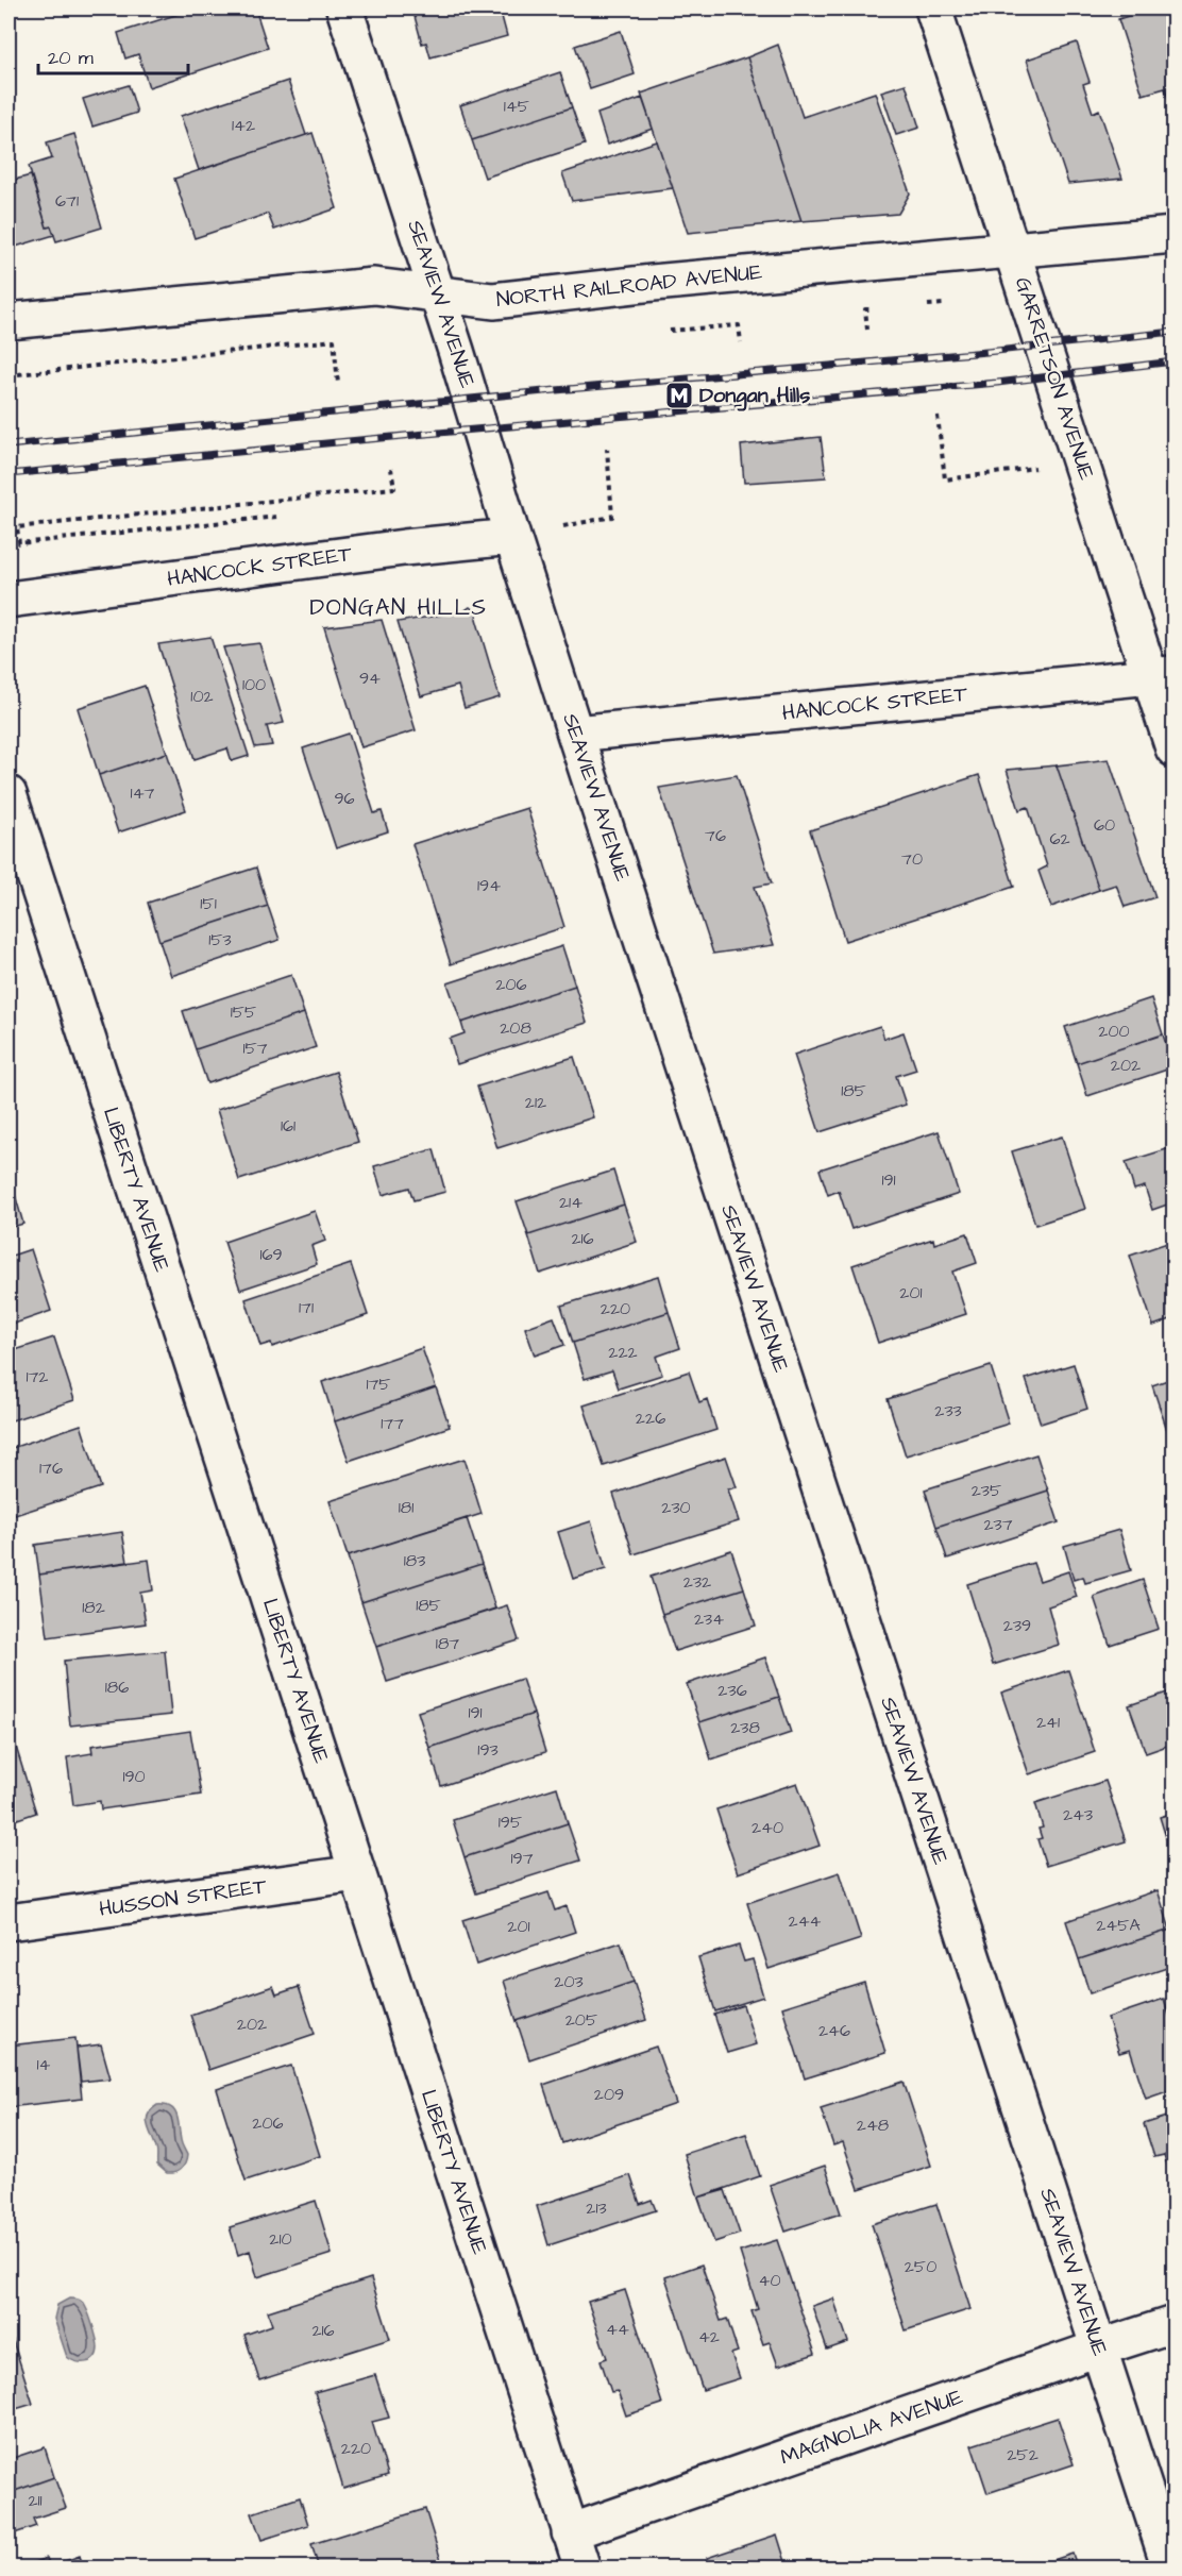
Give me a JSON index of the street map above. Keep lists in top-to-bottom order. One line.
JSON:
{"streets":{"street":["NORTH RAILROAD AVENUE","SEAVIEW AVENUE","GARRETSON AVENUE","HANCOCK STREET","LIBERTY AVENUE","HUSSON STREET","MAGNOLIA AVENUE"]},"crossings":[["NORTH RAILROAD AVENUE","SEAVIEW AVENUE"],["NORTH RAILROAD AVENUE","GARRETSON AVENUE"],["SEAVIEW AVENUE","HANCOCK STREET"],["SEAVIEW AVENUE","MAGNOLIA AVENUE"],["GARRETSON AVENUE","HANCOCK STREET"],["LIBERTY AVENUE","HUSSON STREET"],["LIBERTY AVENUE","MAGNOLIA AVENUE"]],"districts":["DONGAN HILLS"],"places":{"metro station":["Dongan Hills"]},"house_numbers":["145","142","671","94","100","102","147","96","60","76","62","70","194","151","153","206","155","208","200","157","202","185","212","161","191","214","216","169","201","171","220","222","172","175","233","226","177","176","235","181","230","237","183","232","185","182","234","239","187","186","236","191","241","238","193","190","243","195","240","197","244","245A","201","203","205","202","246","14","209","206","248","213","210","250","40","44","216","42","220","252","211"],"scale_bar":"20 m"}
